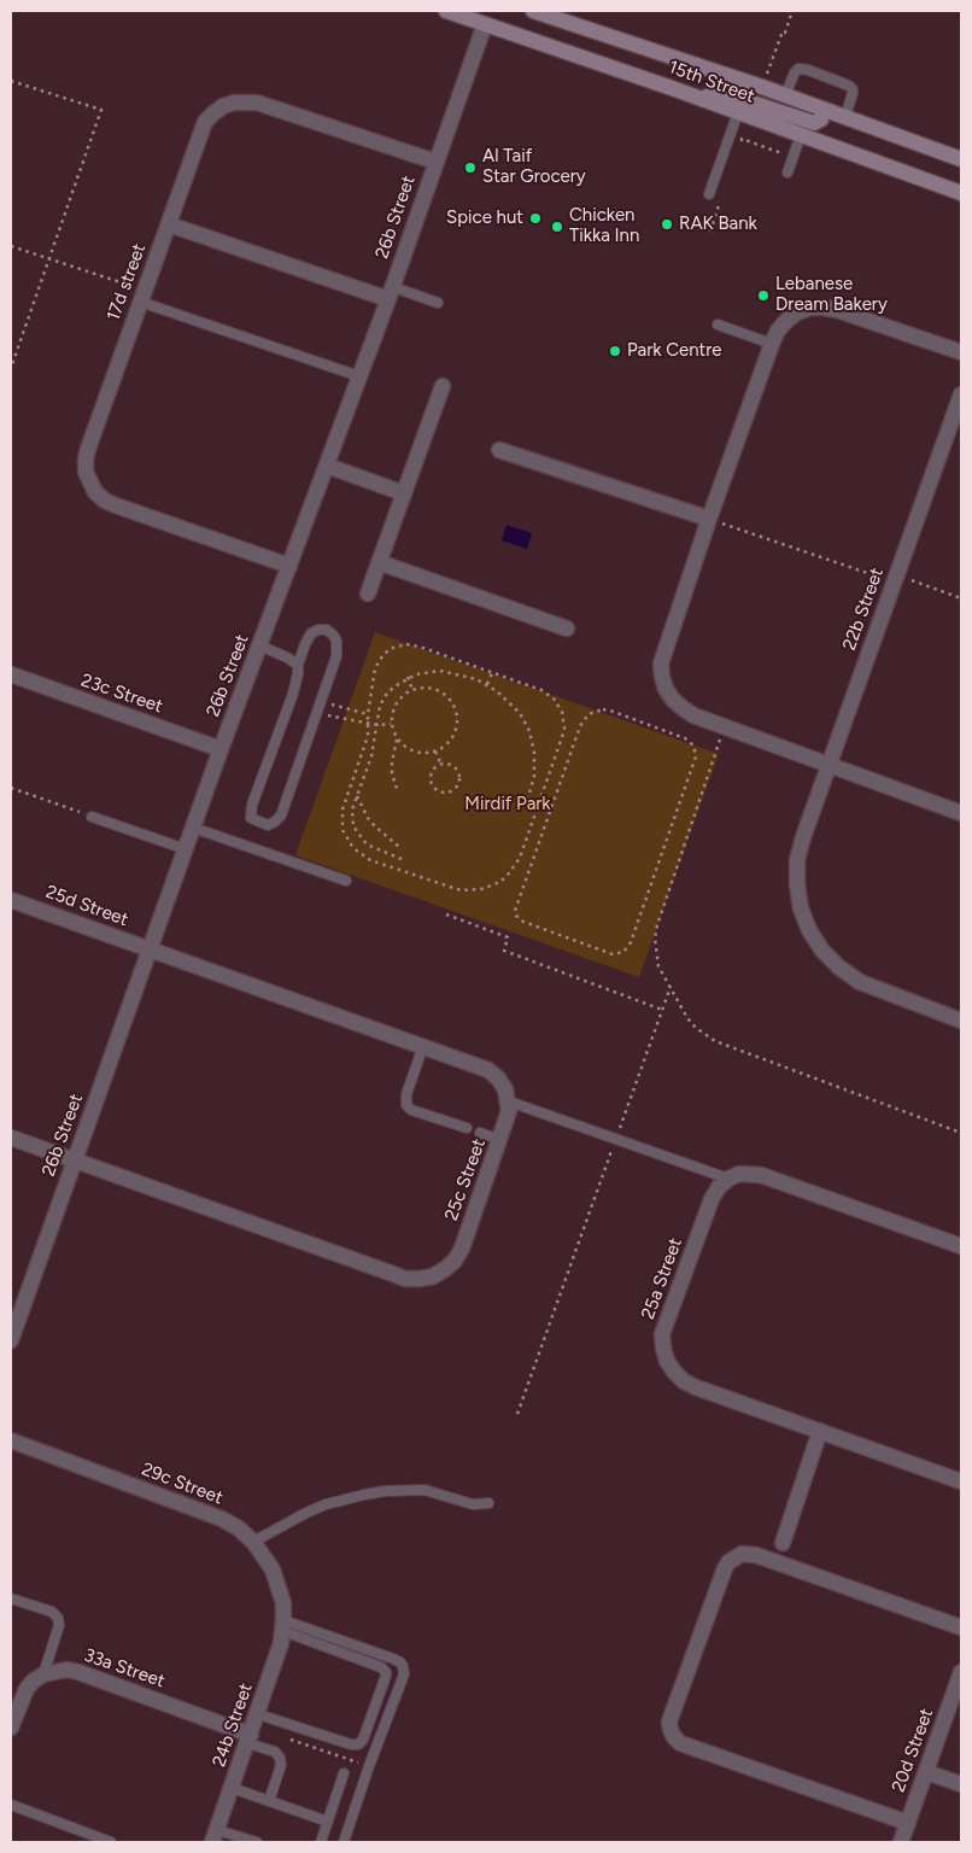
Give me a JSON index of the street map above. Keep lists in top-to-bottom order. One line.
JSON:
{"streets":{"street":["15th Street","26b Street","17d street","22b Street","23c Street","25d Street","25c Street","25a Street","29c Street","33a Street","24b Street","20d Street"]},"crossings":[["15th Street","26b Street"],["26b Street","17d street"],["26b Street","23c Street"],["26b Street","25d Street"],["26b Street","25c Street"],["29c Street","24b Street"],["33a Street","24b Street"]],"parks":["Mirdif Park"],"places":["Al Taif Star Grocery","Spice hut","RAK Bank","Chicken Tikka Inn","Lebanese Dream Bakery","Park Centre"]}
